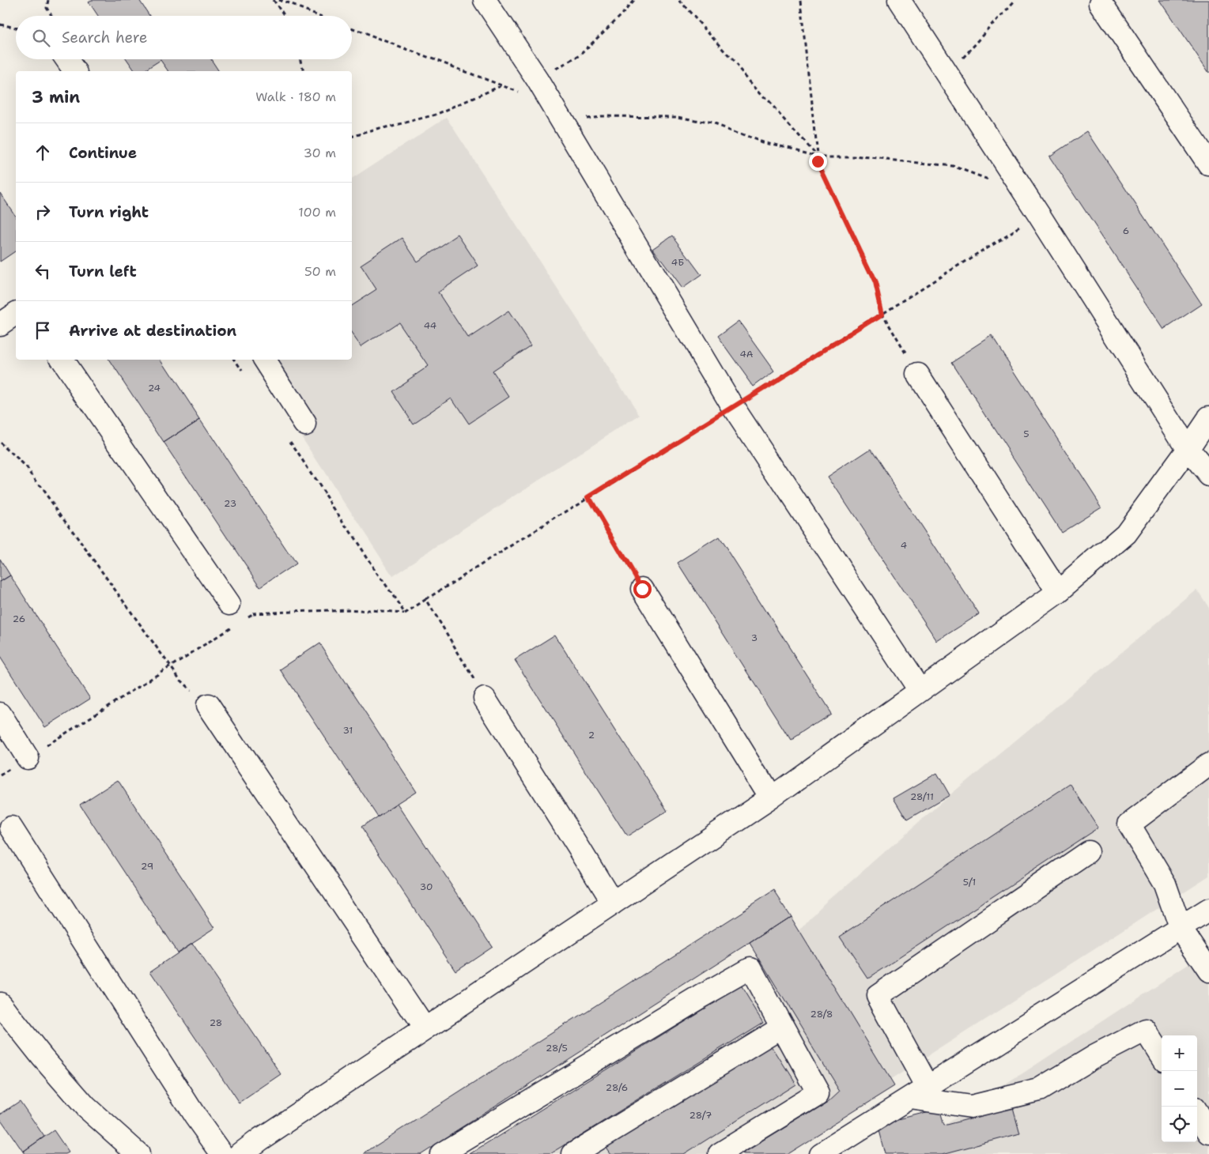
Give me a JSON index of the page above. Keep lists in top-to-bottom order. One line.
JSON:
{"house_numbers":["6","4Б","44","4А","24","5","23","4","26","3","31","2","28/11","29","5/1","30","28/8","28","28/5","28/6","28/7"],"page":{"search":"Search here","heading":["3 min","Walk · 180 m"],"list":[["Continue","30 m"],["Turn right","100 m"],["Turn left","50 m"],"Arrive at destination"],"map_buttons":["+","−"]}}
